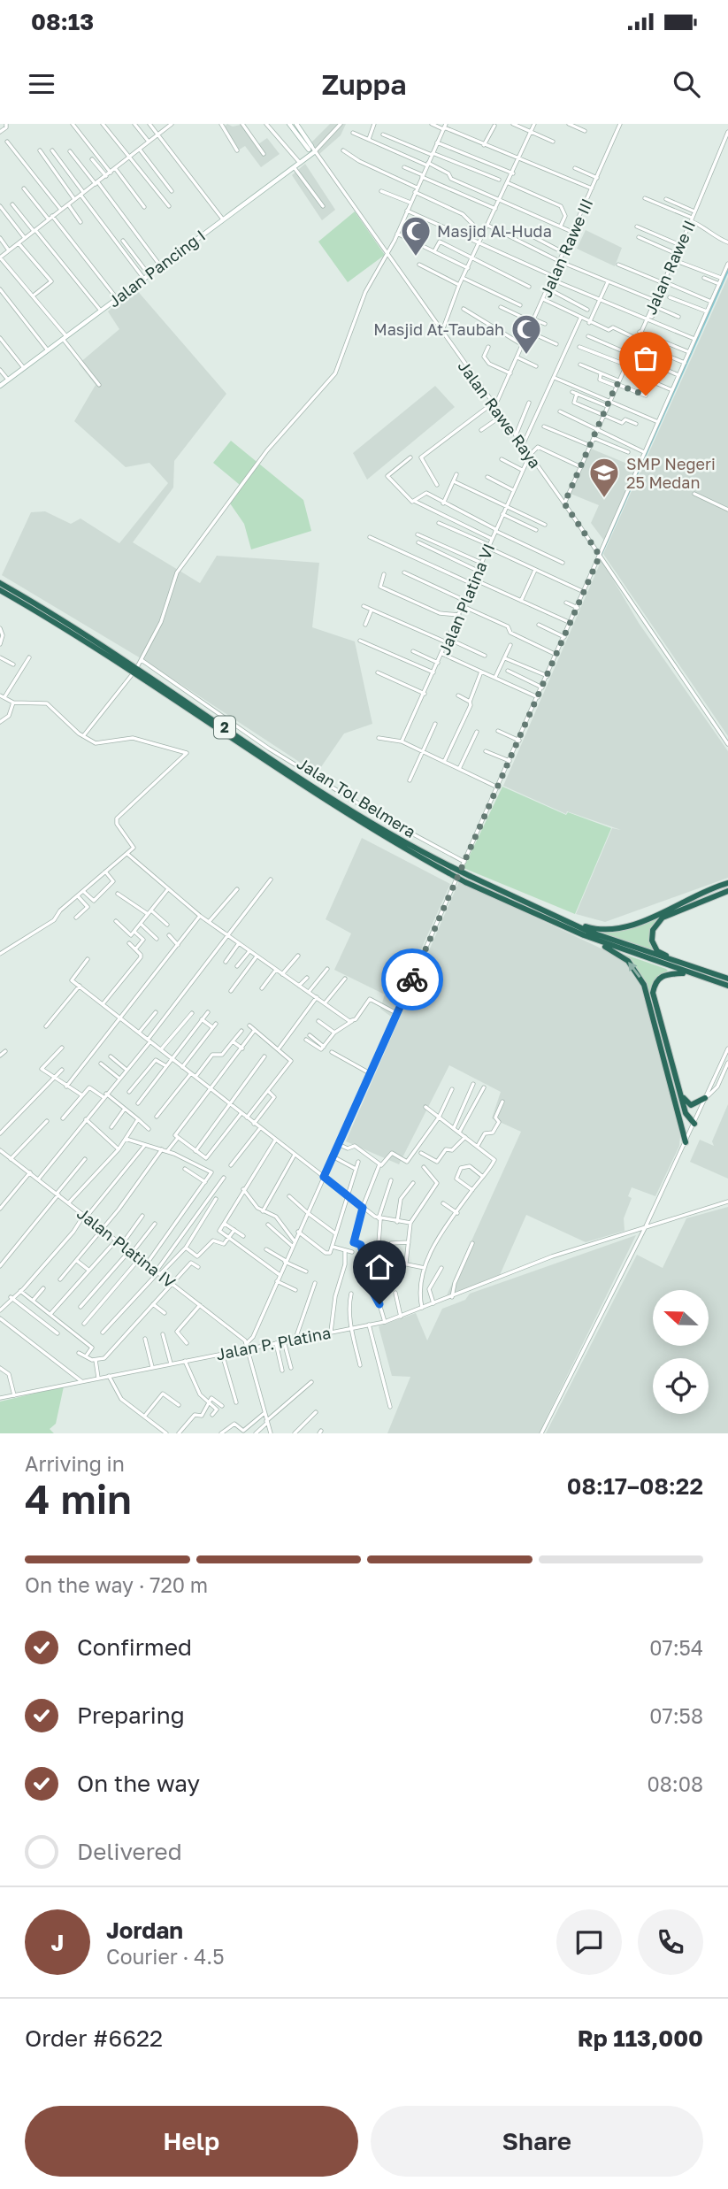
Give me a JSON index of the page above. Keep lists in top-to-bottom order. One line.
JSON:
{"streets":{"highway":["2","Jalan Tol Belmera"],"main road":["Jalan Pancing I"],"street":["Jalan Rawe III","Jalan Rawe II","Jalan Rawe Raya","Jalan Platina VI","Jalan Platina IV","Jalan P. Platina"]},"crossings":[["Jalan Rawe III","Jalan Rawe Raya"],["Jalan Rawe II","Jalan Rawe Raya"],["Jalan Pancing I","Jalan Rawe Raya"],["Jalan Rawe Raya","Jalan Platina VI"]],"places":{"mosque":["Masjid Al-Huda","Masjid At-Taubah"],"school or university":["SMP Negeri 25 Medan"]},"north":"left","page":{"status":"08:13","header":"Zuppa","heading":["4 min","Arriving in","08:17–08:22"],"panel":["Jordan","Courier · 4.5","Order #6622","Rp 113,000"],"bar":"On the way · 720 m","list":[["Confirmed","07:54"],["Preparing","07:58"],["On the way","08:08"],"Delivered"],"round":"J","buttons":["Help","Share"]}}
